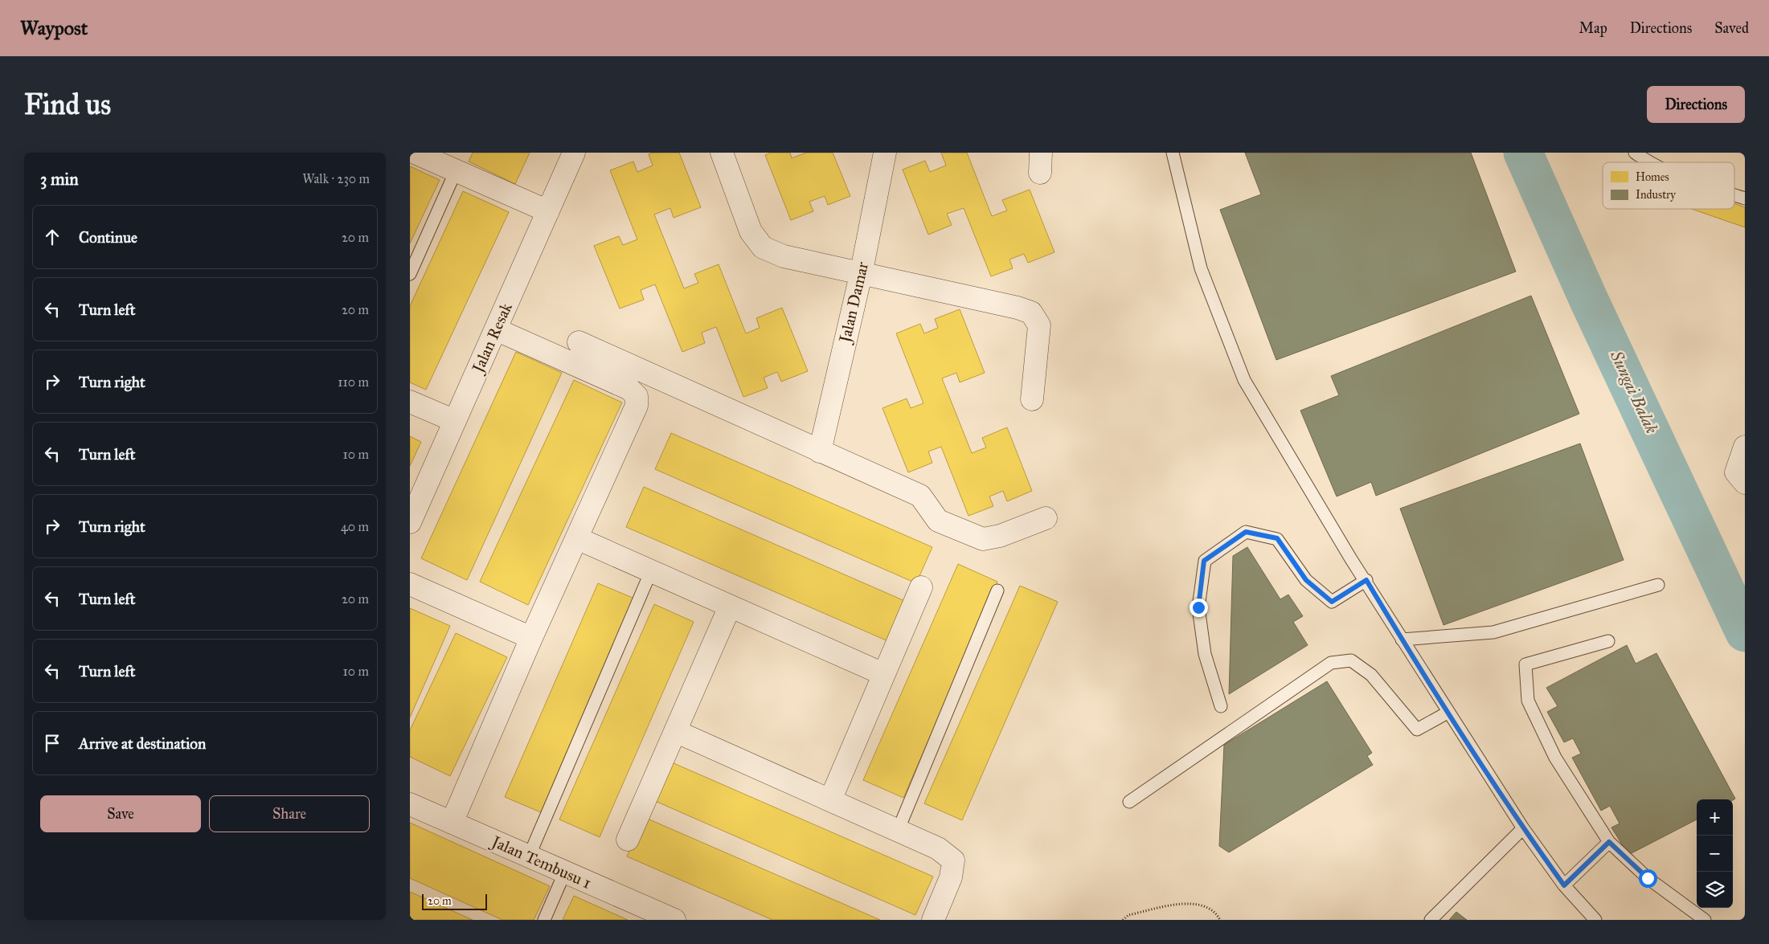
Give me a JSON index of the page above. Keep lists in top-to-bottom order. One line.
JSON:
{"streets":{"street":["Jalan Damar","Jalan Resak","Jalan Tembusu 1"]},"water":["Sungai Balak"],"legend":["Homes","Industry"],"scale_bar":"20 m","page":{"header":"Waypost","nav":["Map","Directions","Saved"],"buttons":["Directions",["Save","Share"]],"title":"Find us","heading":["3 min","Walk · 230 m"],"list":[["Continue","20 m"],["Turn left","20 m"],["Turn right","110 m"],["Turn left","10 m"],["Turn right","40 m"],["Turn left","20 m"],["Turn left","10 m"],"Arrive at destination"],"map_buttons":["+","−"],"scale":"20 m"}}
